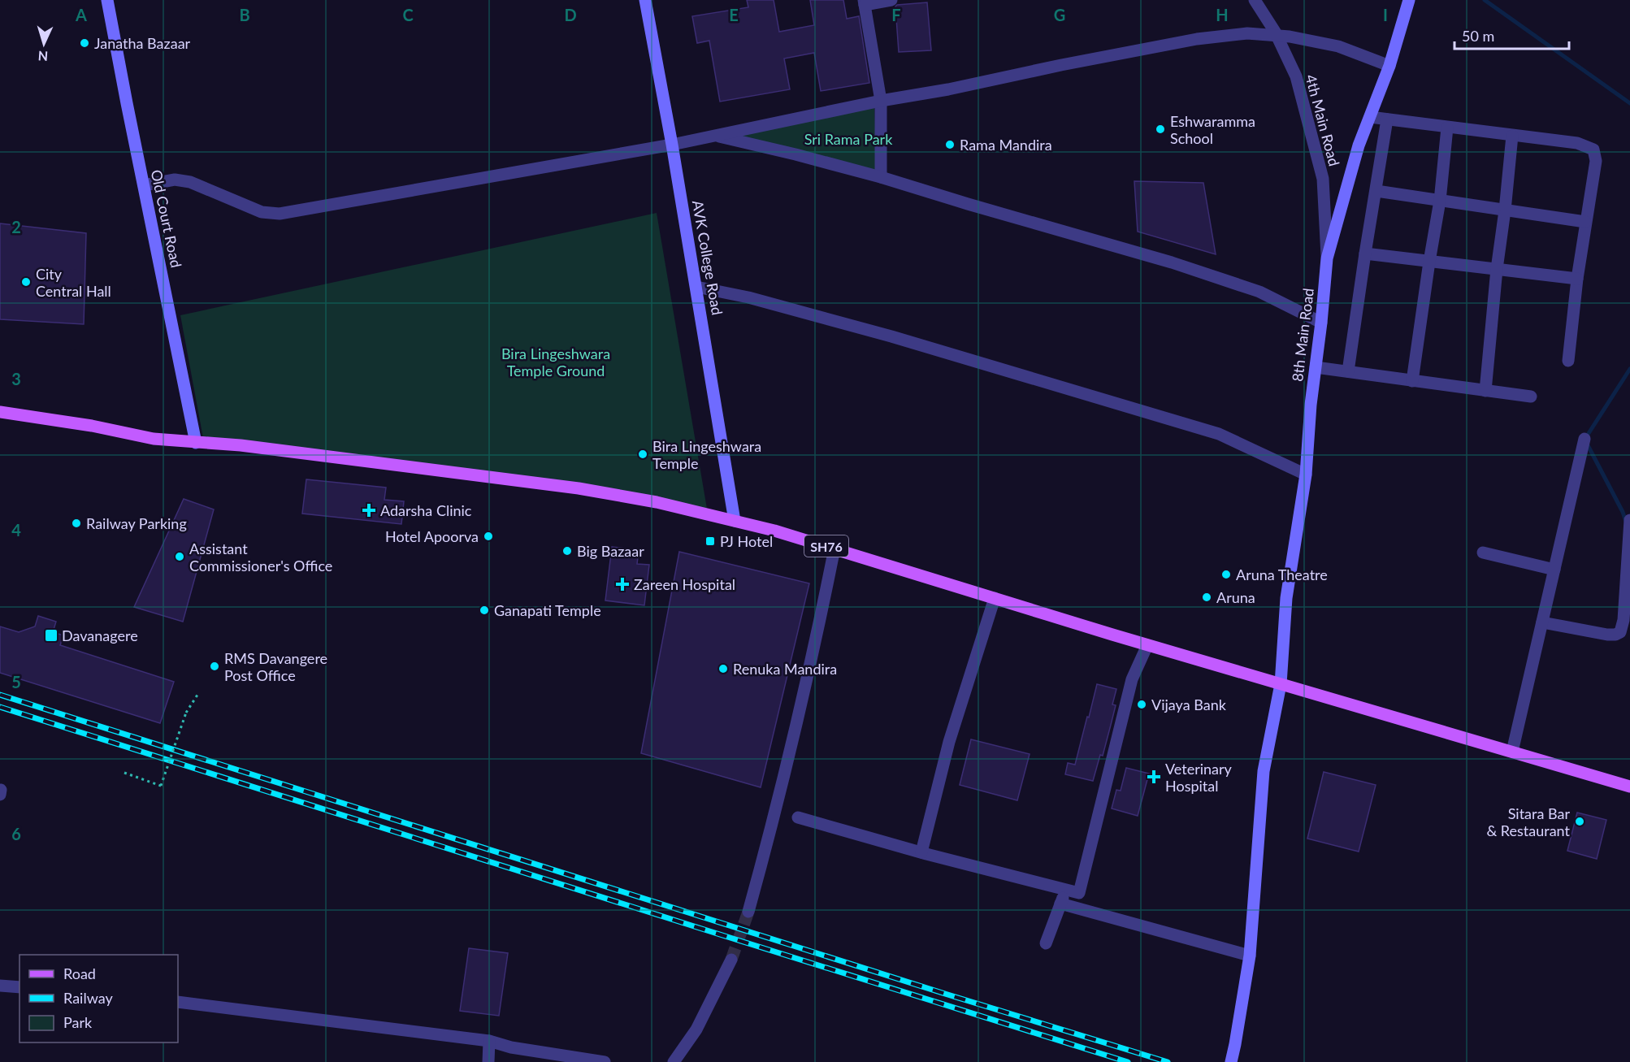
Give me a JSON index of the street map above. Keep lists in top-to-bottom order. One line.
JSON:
{"streets":{"main road":["SH76"],"street":["4th Main Road","Old Court Road","AVK College Road","8th Main Road"]},"crossings":[["4th Main Road","8th Main Road"],["Old Court Road","SH76"],["AVK College Road","SH76"],["8th Main Road","SH76"]],"parks":["Sri Rama Park","Bira Lingeshwara Temple Ground"],"places":{"other":["Janatha Bazaar","Eshwaramma School","Rama Mandira","City Central Hall","Bira Lingeshwara Temple","Railway Parking","Hotel Apoorva","Big Bazaar","Assistant Commissioner's Office","Aruna Theatre","Aruna","Ganapati Temple","RMS Davangere Post Office","Renuka Mandira","Vijaya Bank","Sitara Bar & Restaurant"],"health":["Adarsha Clinic","Zareen Hospital","Veterinary Hospital"],"transit":["PJ Hotel","Davanagere"]},"legend":["Road","Railway","Park"],"scale_bar":"50 m","north":"bottom","grid":{"columns":["A","B","C","D","E","F","G","H","I"],"rows":["2","3","4","5","6"]}}
